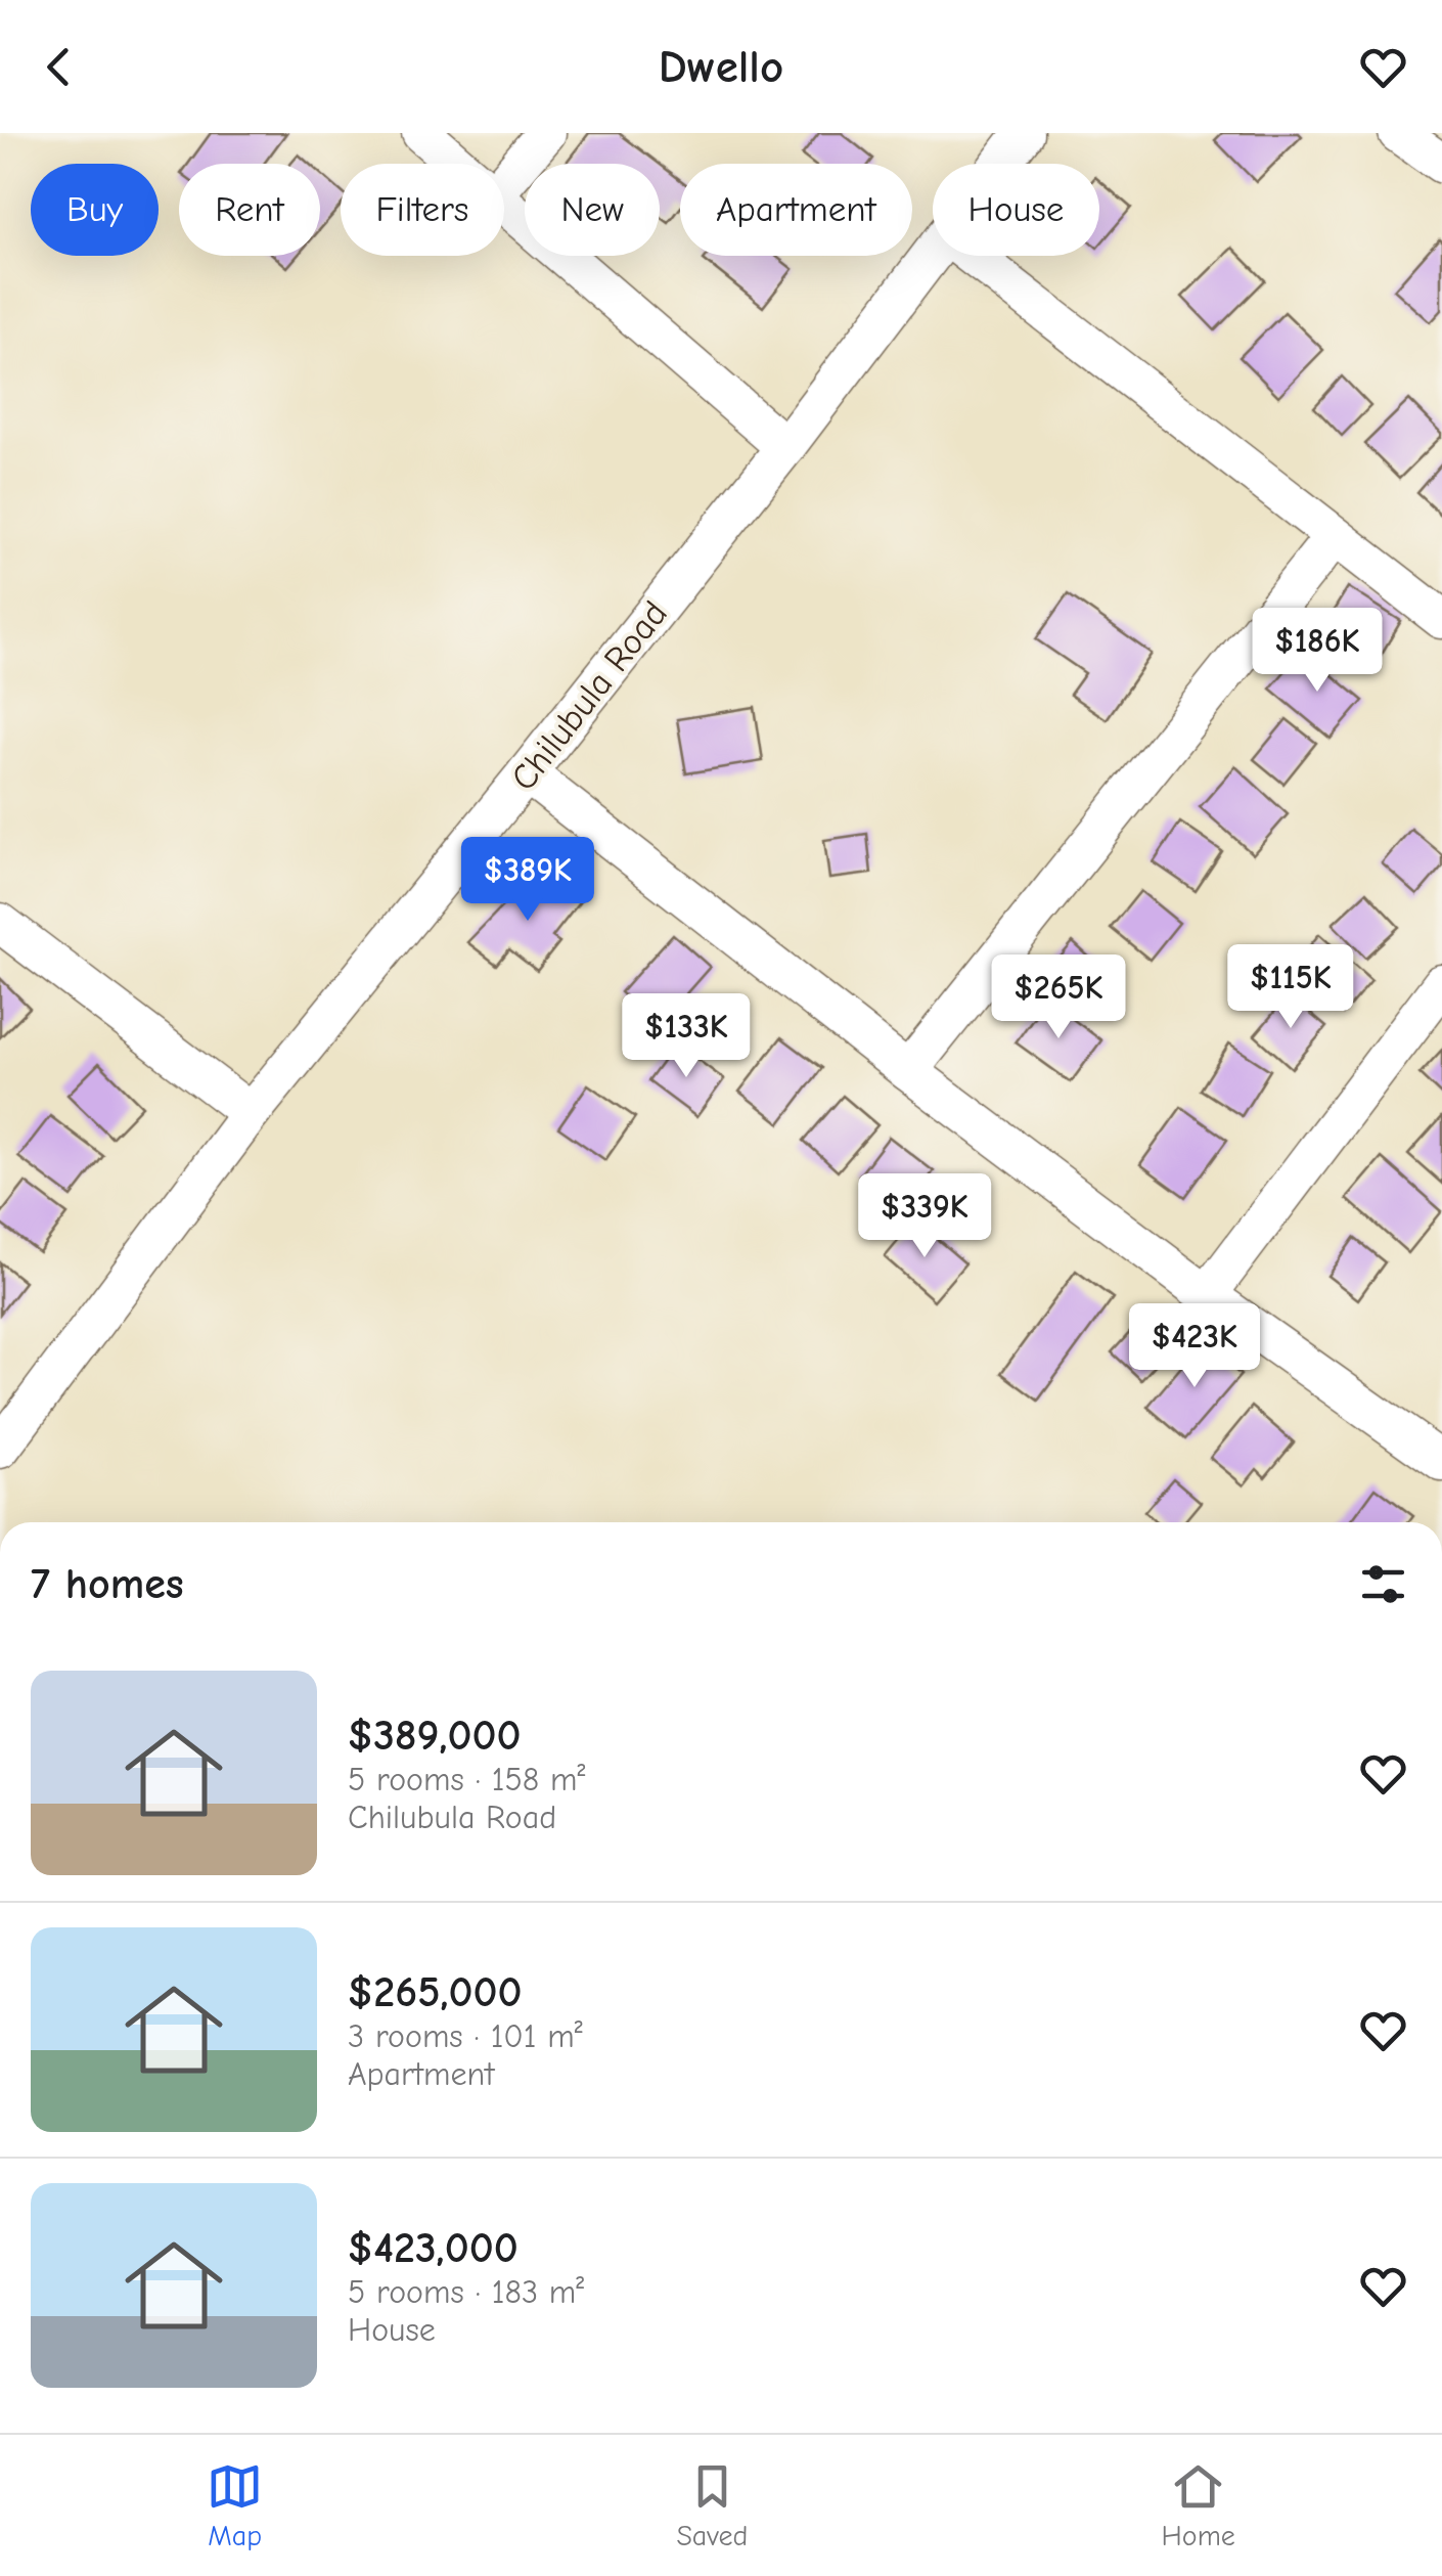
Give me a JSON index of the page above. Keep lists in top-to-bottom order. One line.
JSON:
{"streets":{"street":["Chilubula Road"]},"page":{"header":"Dwello","chip":["Buy","Rent","Filters","New","Apartment","House"],"price":["$186K","$389K","$115K","$265K","$133K","$339K","$423K"],"heading":"7 homes","list":[{"name":"$389,000","note":"5 rooms · 158 m² · Chilubula Road"},{"name":"$265,000","note":"3 rooms · 101 m² · Apartment"},{"name":"$423,000","note":"5 rooms · 183 m² · House"}],"tabs":["Map","Saved","Home"]}}
